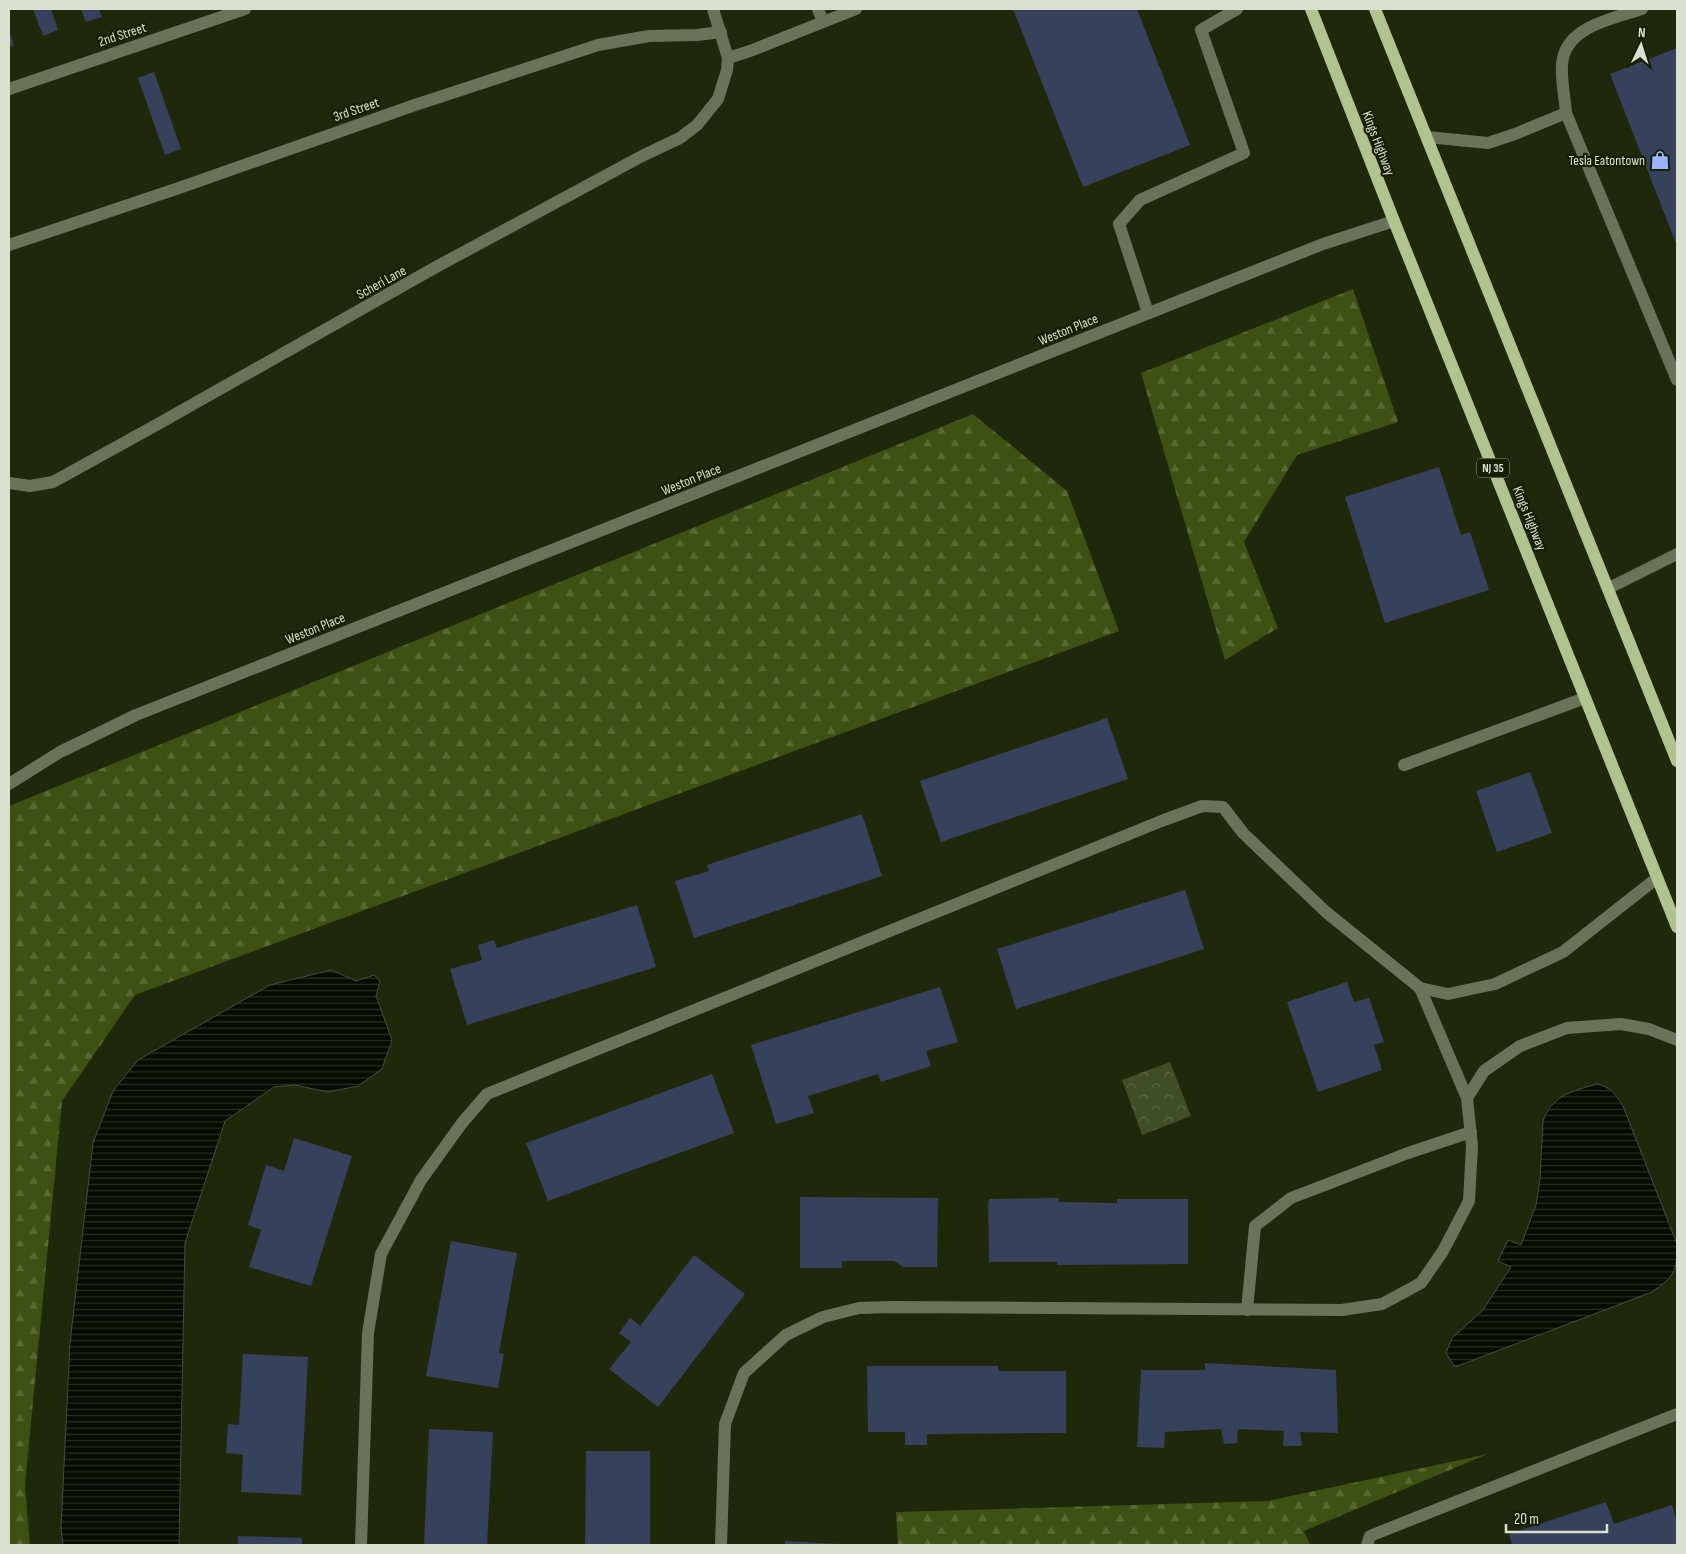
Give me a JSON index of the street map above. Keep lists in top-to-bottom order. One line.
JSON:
{"streets":{"main road":["Kings Highway","NJ 35"],"street":["2nd Street","3rd Street","Scheri Lane","Weston Place"]},"crossings":[["3rd Street","Scheri Lane"],["Kings Highway","Weston Place"]],"places":{"shop":["Tesla Eatontown"]},"scale_bar":"20 m","north":"top"}
